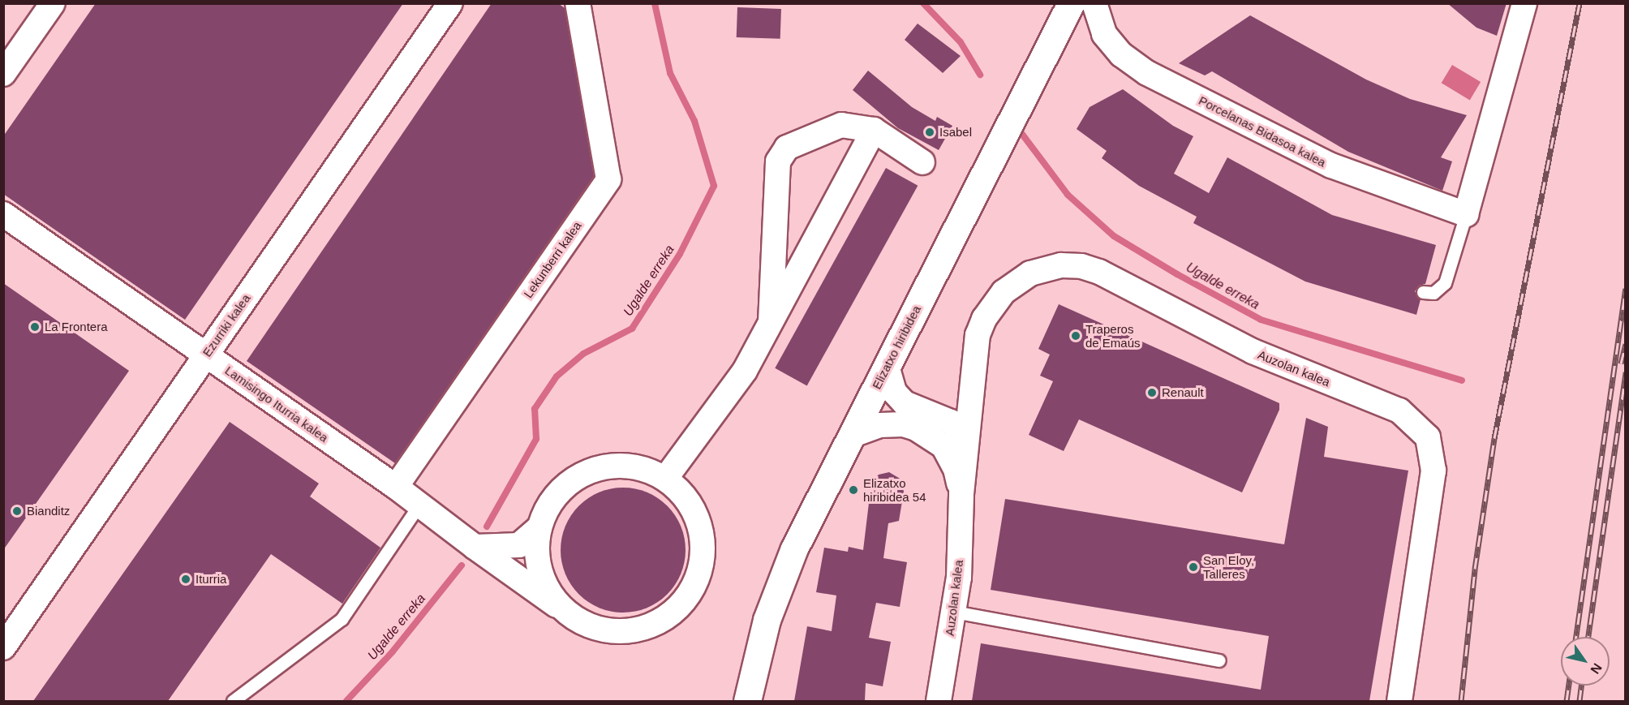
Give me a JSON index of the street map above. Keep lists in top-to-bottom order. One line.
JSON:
{"streets":{"main road":["Elizatxo hiribidea"],"street":["Porcelanas Bidasoa kalea","Lekunberri kalea","Ezurriki kalea","Auzolan kalea","Lamisingo Iturria kalea"]},"crossings":[["Lekunberri kalea","Lamisingo Iturria kalea"],["Ezurriki kalea","Lamisingo Iturria kalea"],["Elizatxo hiribidea","Auzolan kalea"]],"water":["Ugalde erreka"],"places":["Isabel","La Frontera","Traperos de Emaús","Renault","Elizatxo hiribidea 54","Bianditz","San Eloy, Talleres","Iturria"],"north":"bottom right"}
